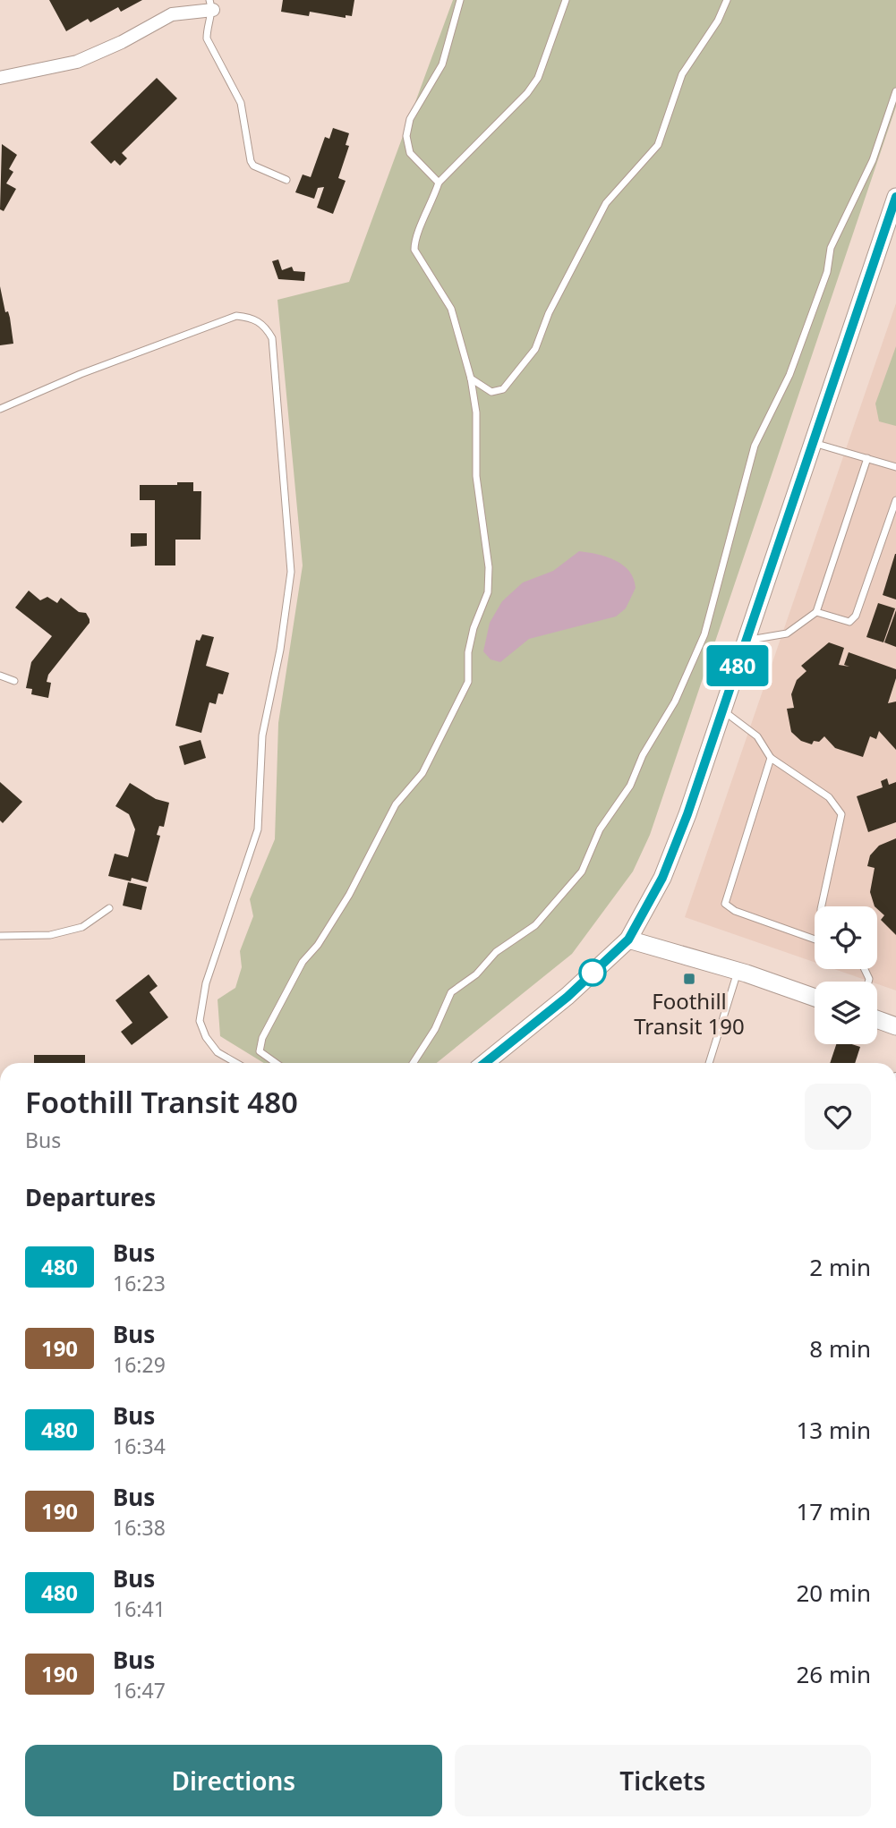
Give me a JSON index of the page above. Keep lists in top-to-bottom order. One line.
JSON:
{"places":{"transit":["Foothill Transit 190"]},"lines":["bus line 480"],"page":{"on_map":"480","heading":[["Foothill Transit 480","Bus"],"Departures"],"list":[{"mark":"480","name":"Bus","note":"16:23","value":"2 min"},{"mark":"190","name":"Bus","note":"16:29","value":"8 min"},{"mark":"480","name":"Bus","note":"16:34","value":"13 min"},{"mark":"190","name":"Bus","note":"16:38","value":"17 min"},{"mark":"480","name":"Bus","note":"16:41","value":"20 min"},{"mark":"190","name":"Bus","note":"16:47","value":"26 min"}],"buttons":["Directions","Tickets"]}}
